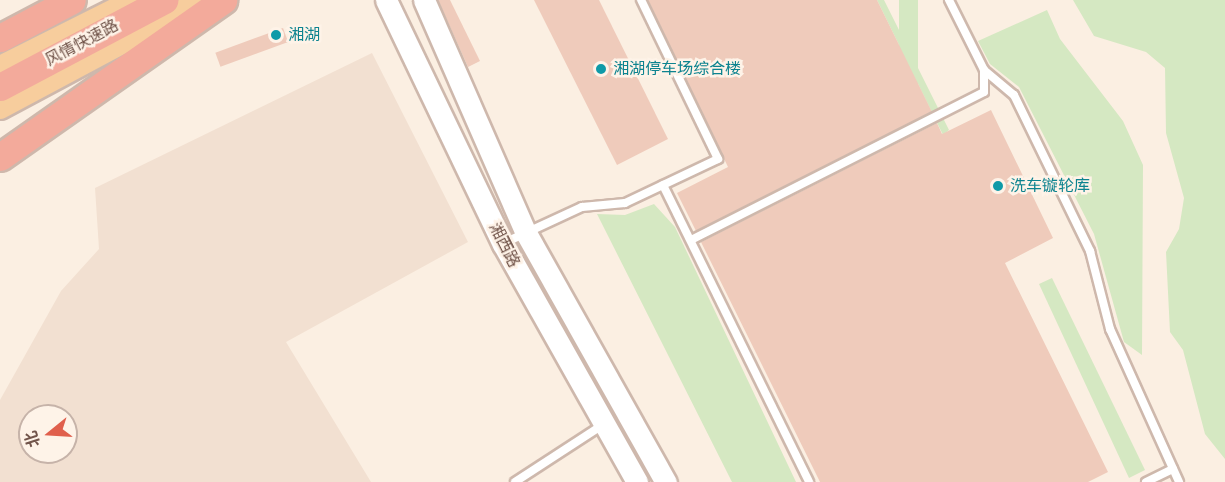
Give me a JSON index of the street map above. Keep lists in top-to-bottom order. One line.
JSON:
{"streets":{"highway":["风情快速路"],"street":["湘西路"]},"places":["湘湖","湘湖停车场综合楼","洗车镟轮库"],"north":"left"}
